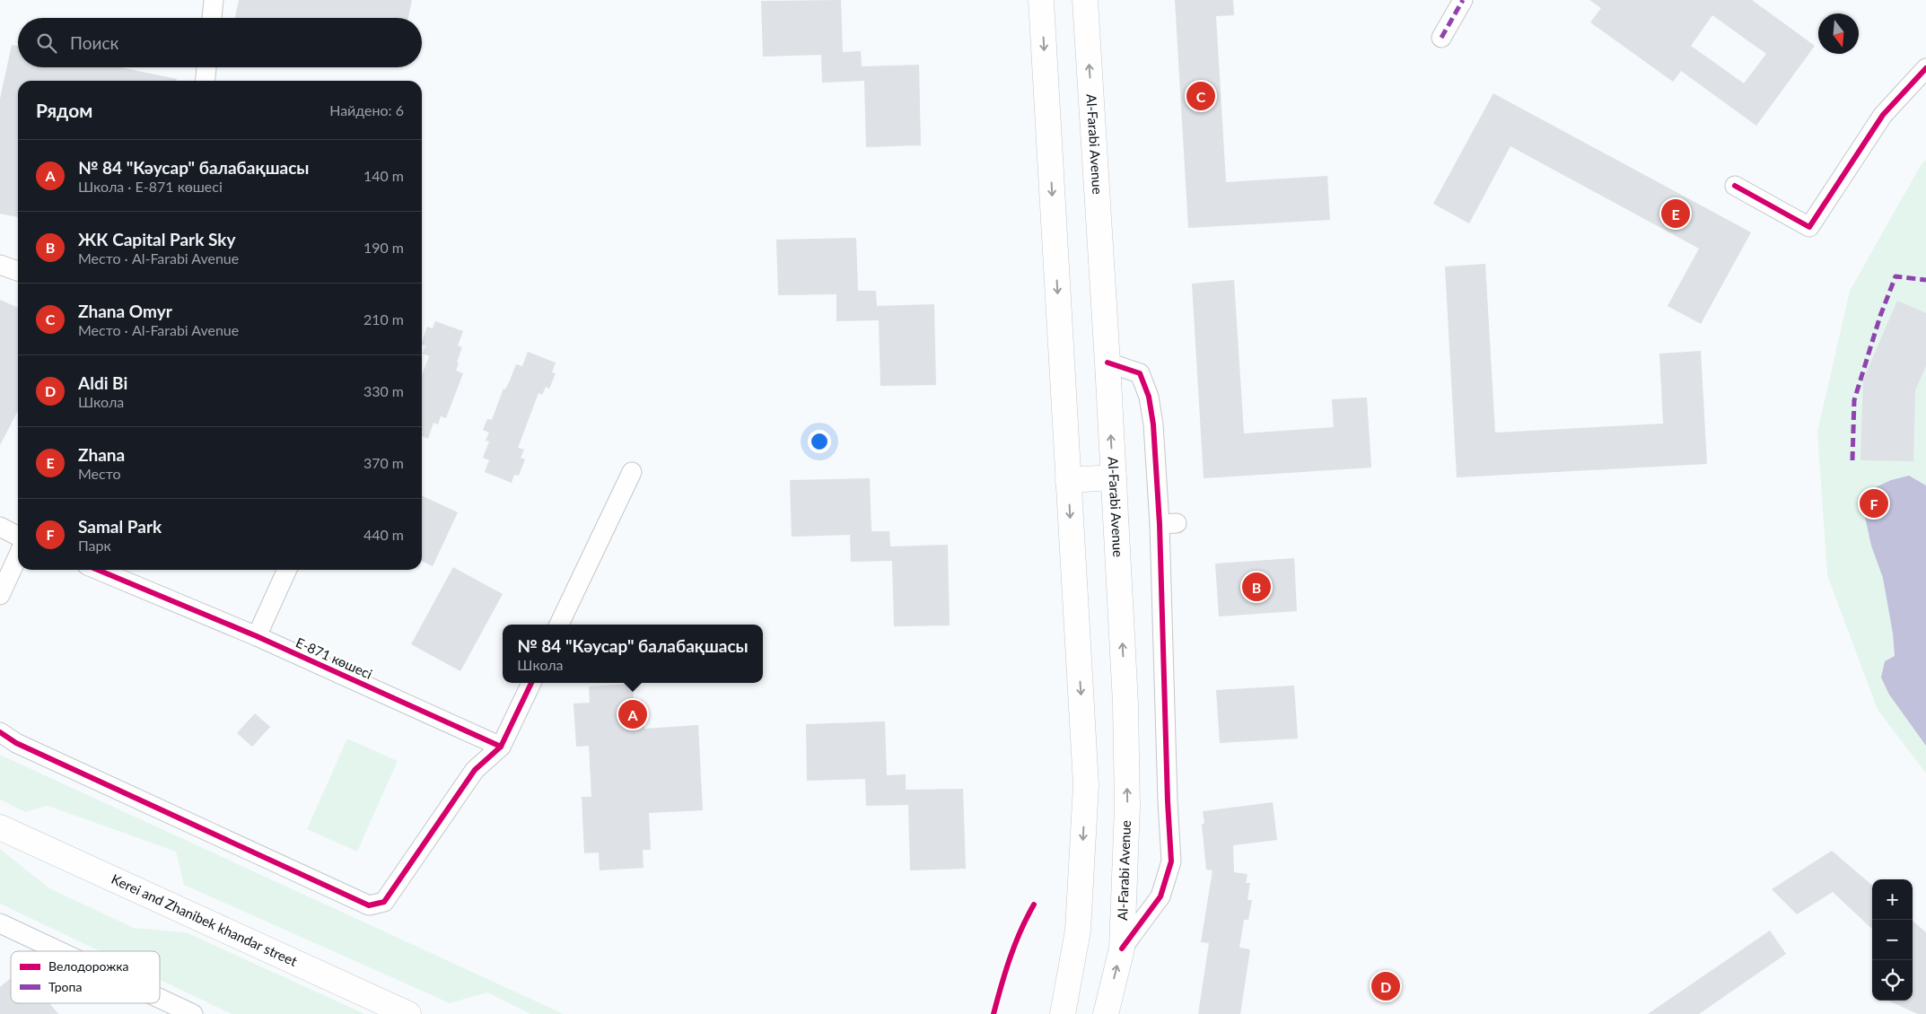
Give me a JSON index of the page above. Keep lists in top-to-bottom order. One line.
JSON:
{"streets":{"main road":["Al-Farabi Avenue","Kerei and Zhanibek khandar street"],"street":["Е-871 көшесі"]},"legend":["Велодорожка","Тропа"],"north":"bottom","page":{"search":"Поиск","pins":["C","E","F","B","A","D"],"heading":["Рядом","Найдено: 6"],"list":[{"mark":"A","name":"№ 84 \"Кәусар\" балабақшасы","note":"Школа · Е-871 көшесі","value":"140 m"},{"mark":"B","name":"ЖК Capital Park Sky","note":"Место · Al-Farabi Avenue","value":"190 m"},{"mark":"C","name":"Zhana Omyr","note":"Место · Al-Farabi Avenue","value":"210 m"},{"mark":"D","name":"Aldi Bi","note":"Школа","value":"330 m"},{"mark":"E","name":"Zhana","note":"Место","value":"370 m"},{"mark":"F","name":"Samal Park","note":"Парк","value":"440 m"}],"popup":["№ 84 \"Кәусар\" балабақшасы","Школа"],"map_buttons":["+","−"]}}
